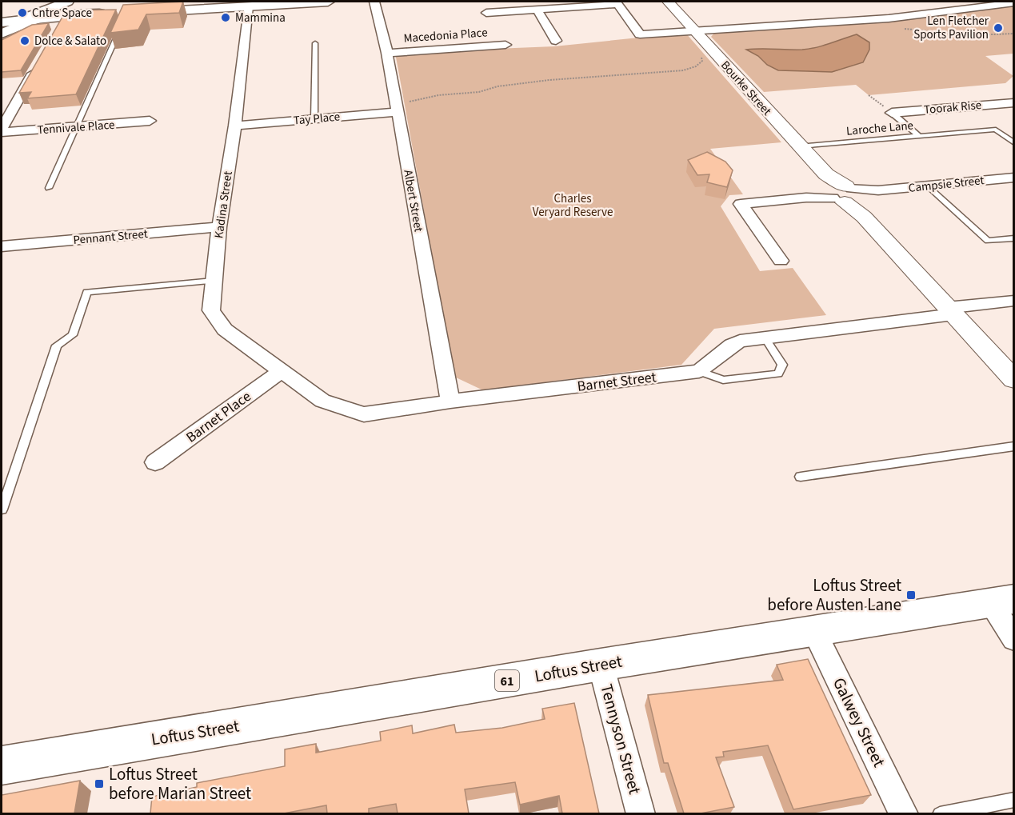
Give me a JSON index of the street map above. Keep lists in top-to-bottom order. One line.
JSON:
{"streets":{"main road":["Loftus Street","61"],"street":["Macedonia Place","Bourke Street","Toorak Rise","Tay Place","Tennivale Place","Campsie Street","Albert Street","Kadina Street","Pennant Street","Barnet Street","Barnet Place","Galwey Street","Tennyson Street"],"lane":["Laroche Lane"]},"crossings":[["Macedonia Place","Albert Street"],["Bourke Street","Laroche Lane"],["Bourke Street","Campsie Street"],["Tay Place","Albert Street"],["Tay Place","Kadina Street"],["Albert Street","Barnet Street"],["Kadina Street","Pennant Street"],["Kadina Street","Barnet Street"],["Kadina Street","Barnet Place"],["Barnet Street","Barnet Place"],["Loftus Street","Galwey Street"],["Loftus Street","Tennyson Street"]],"parks":["Charles Veryard Reserve"],"places":{"other":["Cntre Space","Mammina","Len Fletcher Sports Pavilion","Dolce & Salato"],"transit":["Loftus Street before Austen Lane","Loftus Street before Marian Street"]}}
